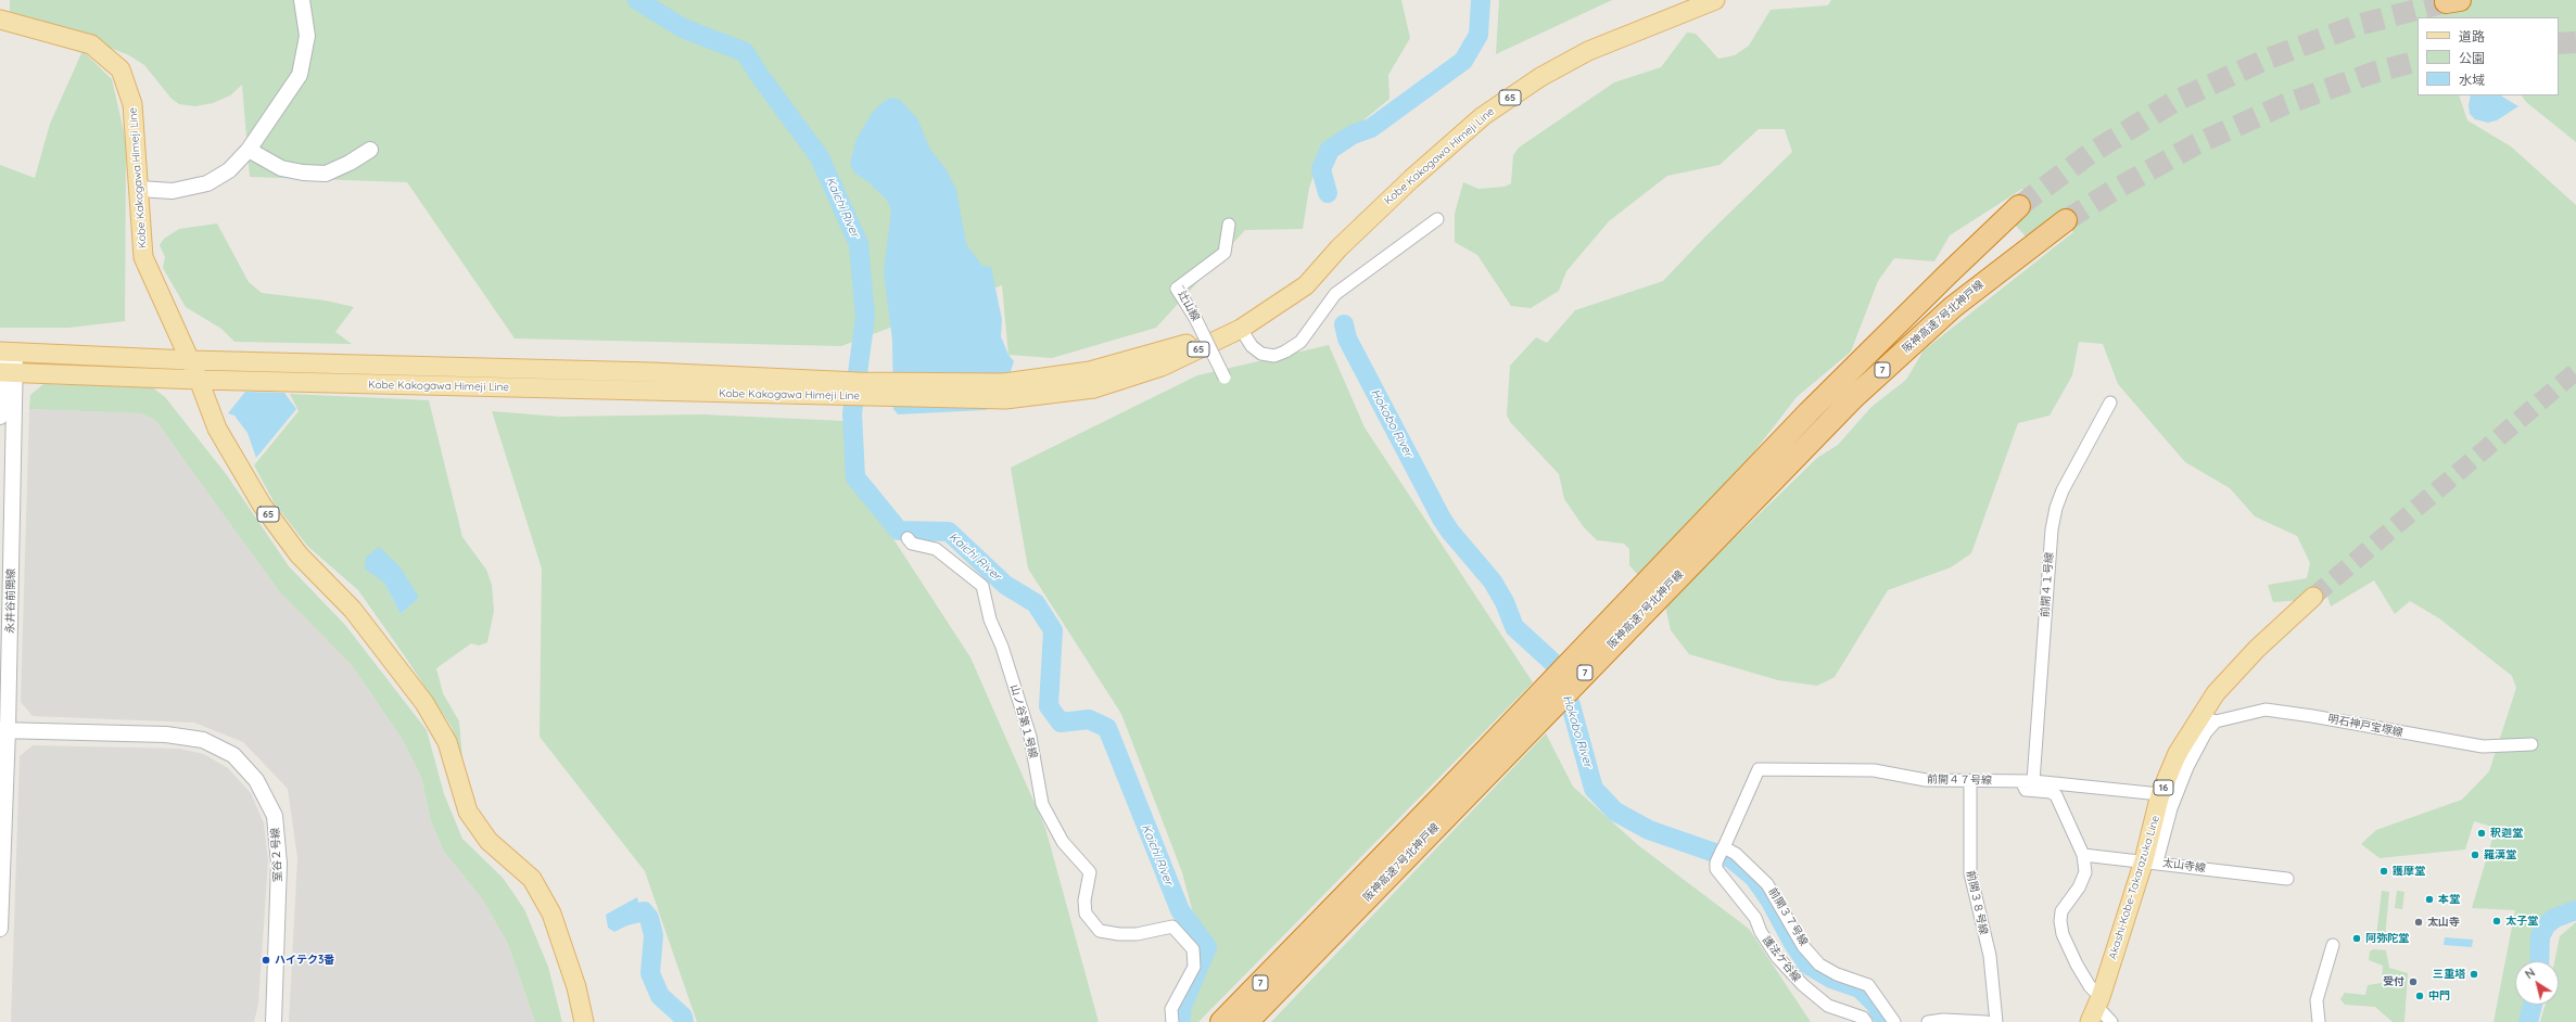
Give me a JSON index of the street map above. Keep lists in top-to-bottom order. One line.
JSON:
{"streets":{"highway":["阪神高速7号北神戸線","7"],"main road":["65","Kobe Kakogawa Himeji Line","16","Akashi-Kobe-Takarazuka Line"],"street":["辻山線","前開４１号線","永井谷前開線","山ノ谷第１号線","明石神戸宝塚線","前開４７号線","室谷２号線","太山寺線","前開３８号線","前開３７号線","護法ケ谷線"]},"crossings":[["Kobe Kakogawa Himeji Line","永井谷前開線"],["前開４１号線","前開４７号線"],["永井谷前開線","室谷２号線"],["明石神戸宝塚線","Akashi-Kobe-Takarazuka Line"],["前開４７号線","Akashi-Kobe-Takarazuka Line"],["前開４７号線","前開３８号線"],["前開４７号線","前開３７号線"],["太山寺線","Akashi-Kobe-Takarazuka Line"]],"water":["Kaichi River","Hokobo River"],"places":["釈迦堂","羅漢堂","護摩堂","本堂","太子堂","太山寺","阿弥陀堂","ハイテク3番","三重塔","受付","中門"],"legend":["道路","公園","水域"],"north":"top left"}
